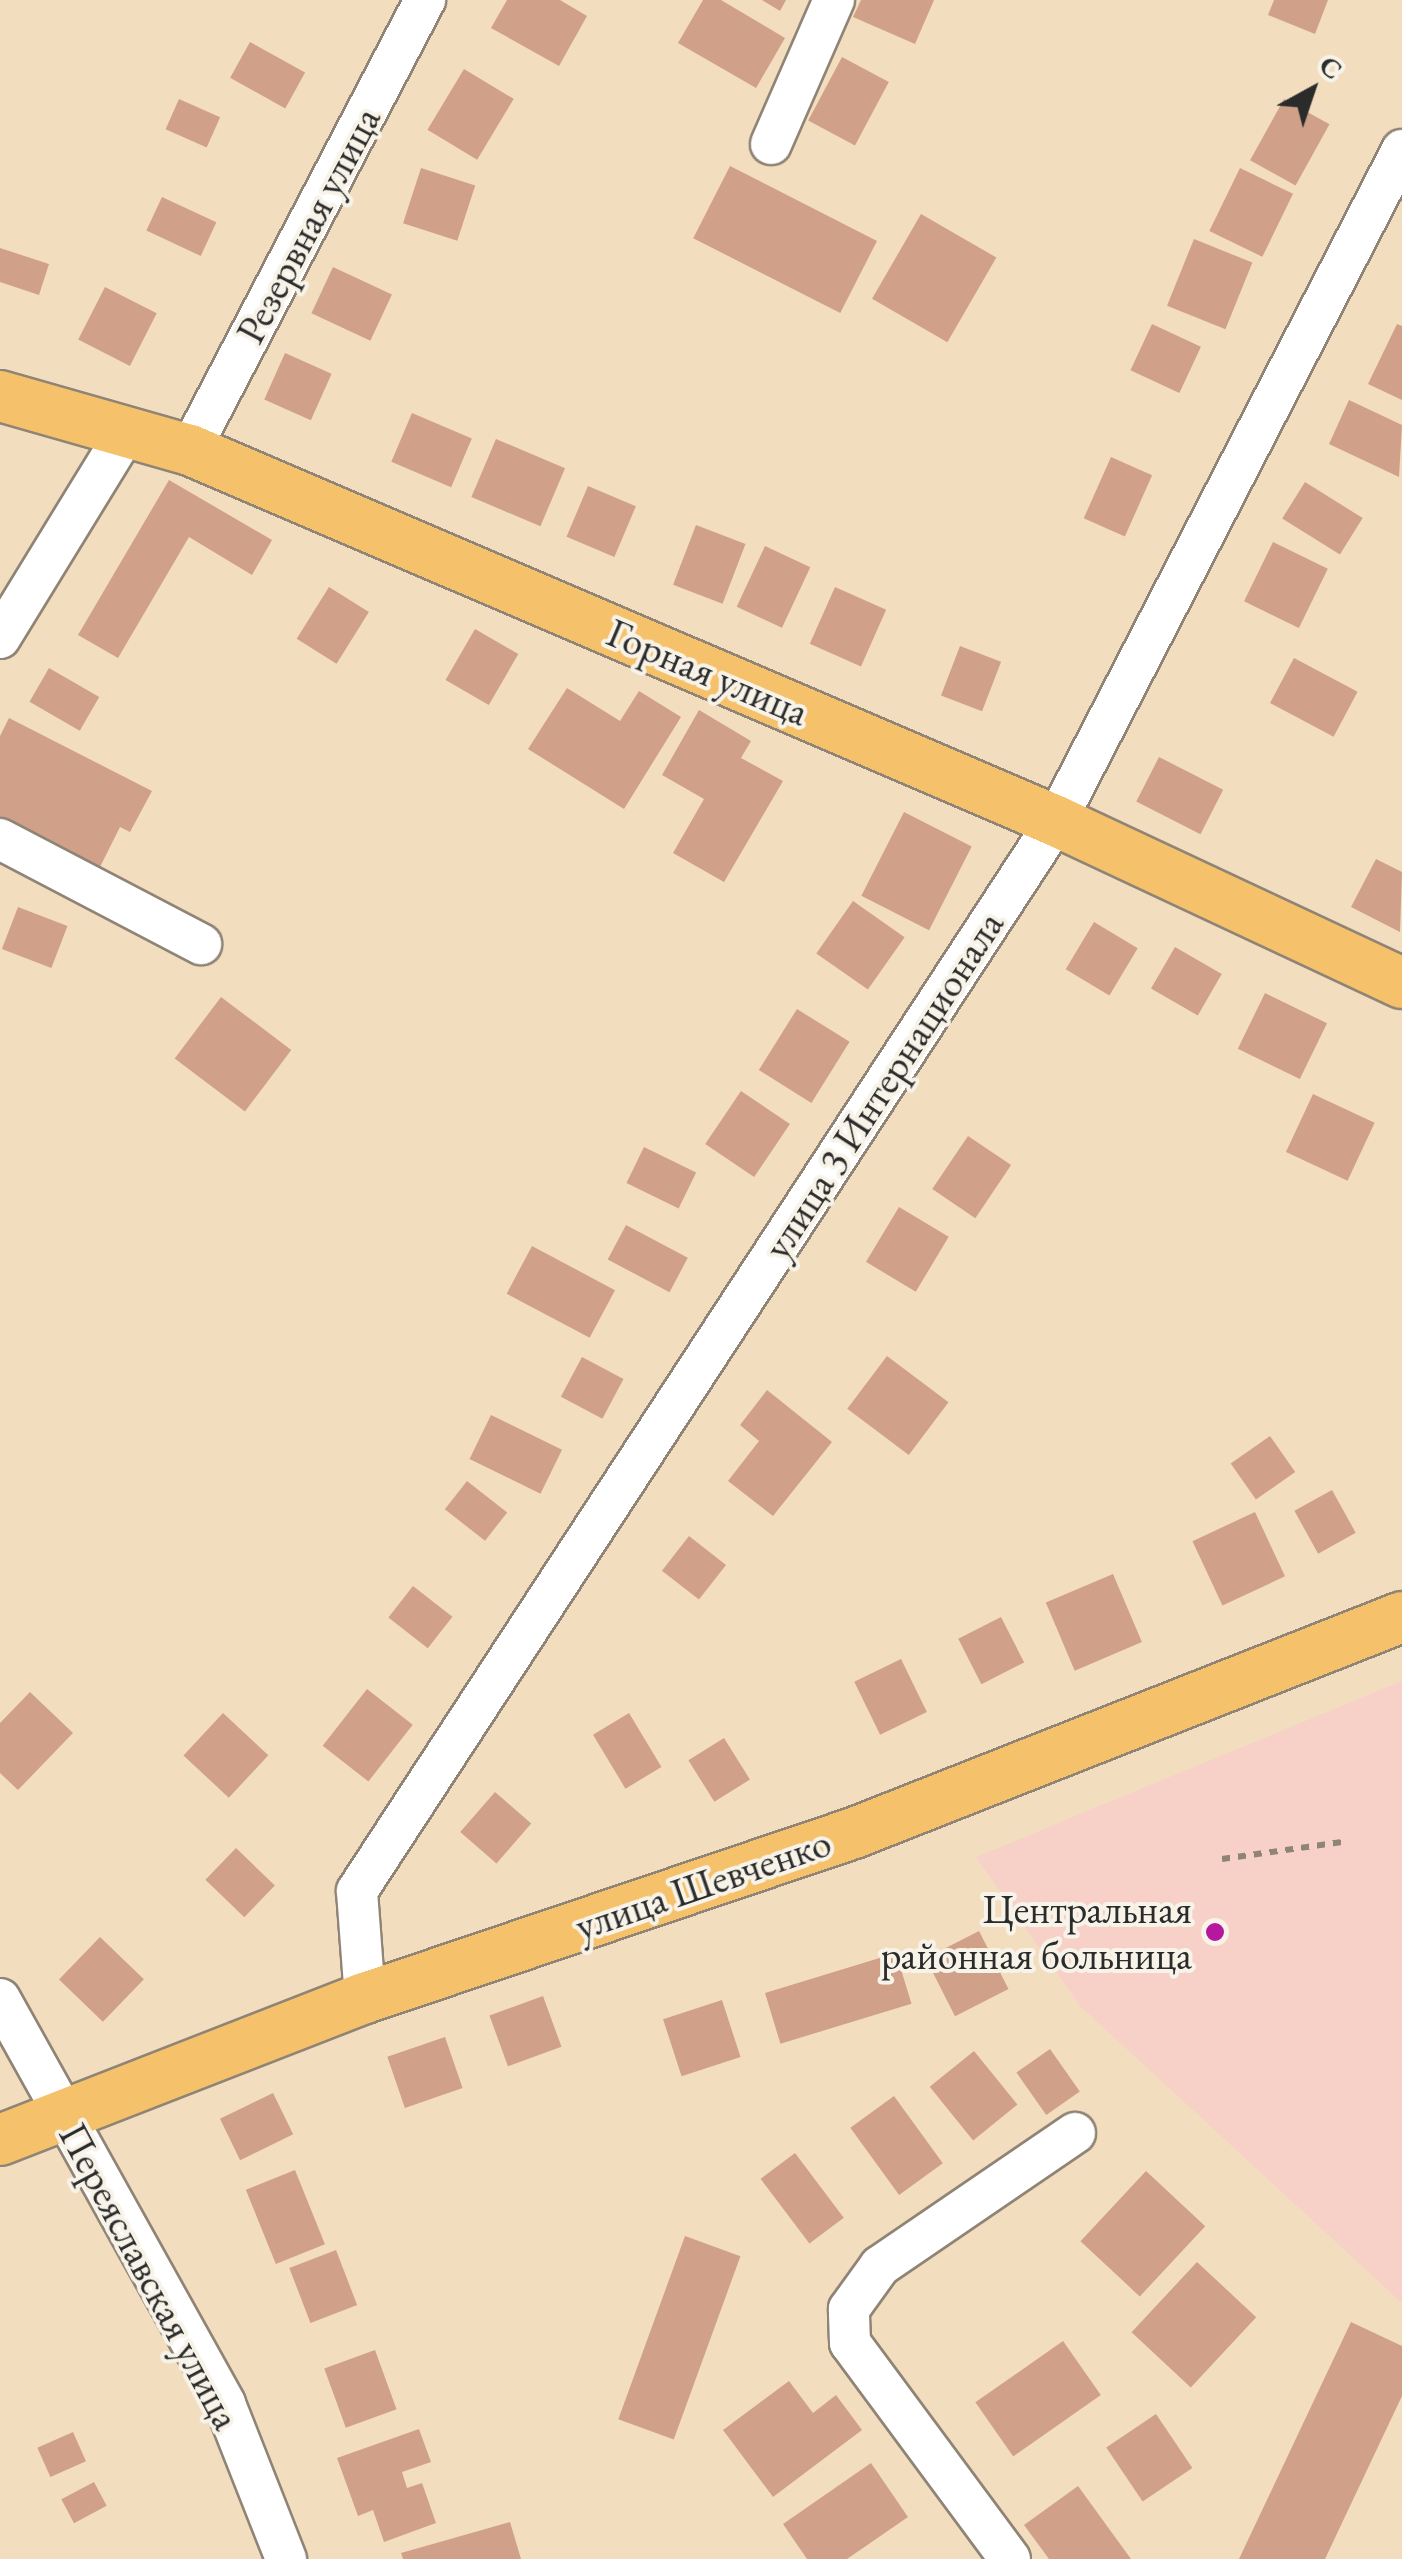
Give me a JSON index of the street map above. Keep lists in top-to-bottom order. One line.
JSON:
{"streets":{"main road":["Горная улица","улица Шевченко"],"street":["Резервная улица","улица 3 Интернационала","Переяславская улица"]},"crossings":[["Резервная улица","Горная улица"],["Горная улица","улица 3 Интернационала"],["улица 3 Интернационала","улица Шевченко"],["улица Шевченко","Переяславская улица"]],"places":["Центральная районная больница"],"north":"top right"}
